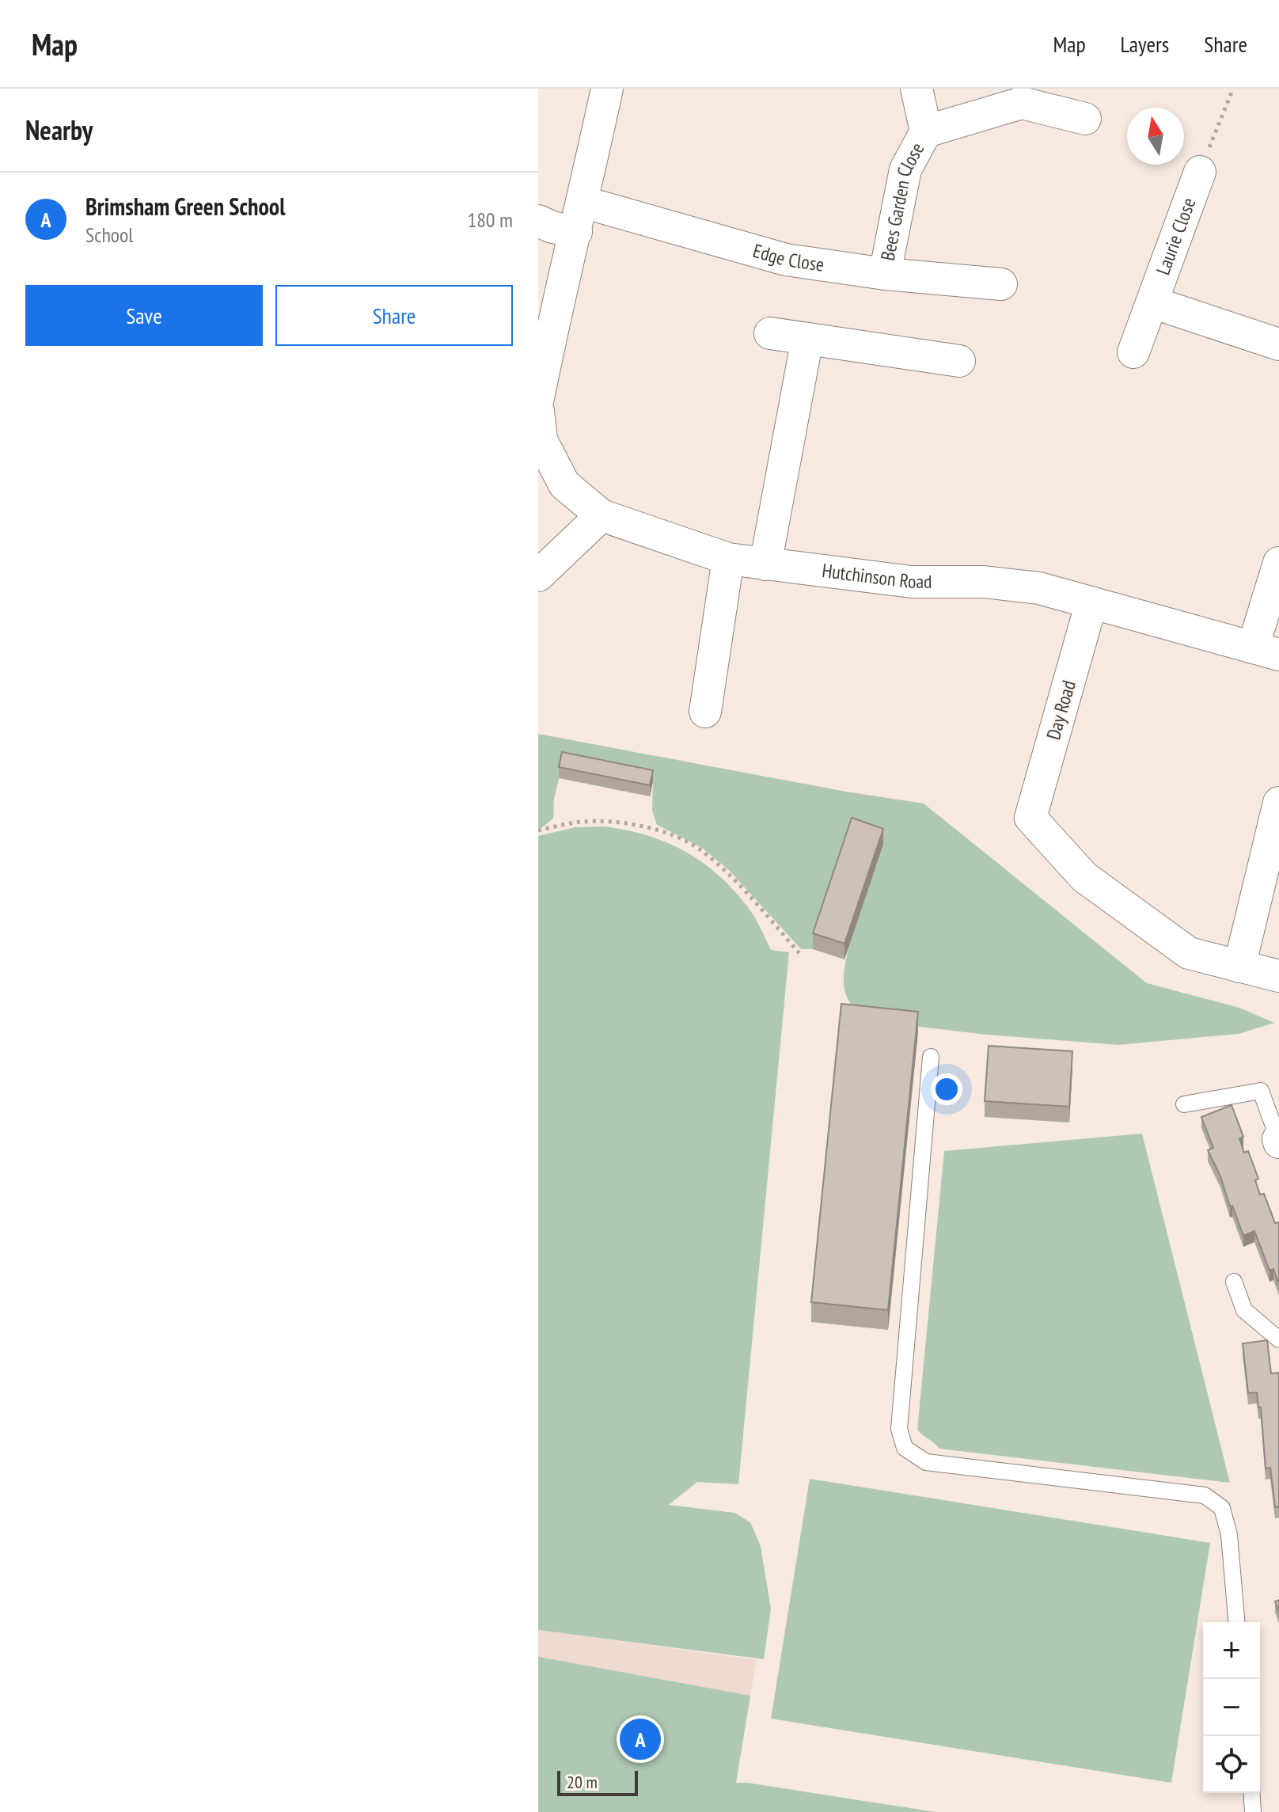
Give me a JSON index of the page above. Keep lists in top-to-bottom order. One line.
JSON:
{"streets":{"street":["Bees Garden Close","Laurie Close","Edge Close","Hutchinson Road","Day Road"]},"crossings":[["Bees Garden Close","Edge Close"],["Hutchinson Road","Day Road"]],"scale_bar":"20 m","north":"top","page":{"header":"Map","nav":["Map","Layers","Share"],"heading":"Nearby","list":[{"mark":"A","name":"Brimsham Green School","note":"School","value":"180 m"}],"buttons":["Save","Share"],"map_buttons":["+","−"],"pins":"A","scale":"20 m"}}
